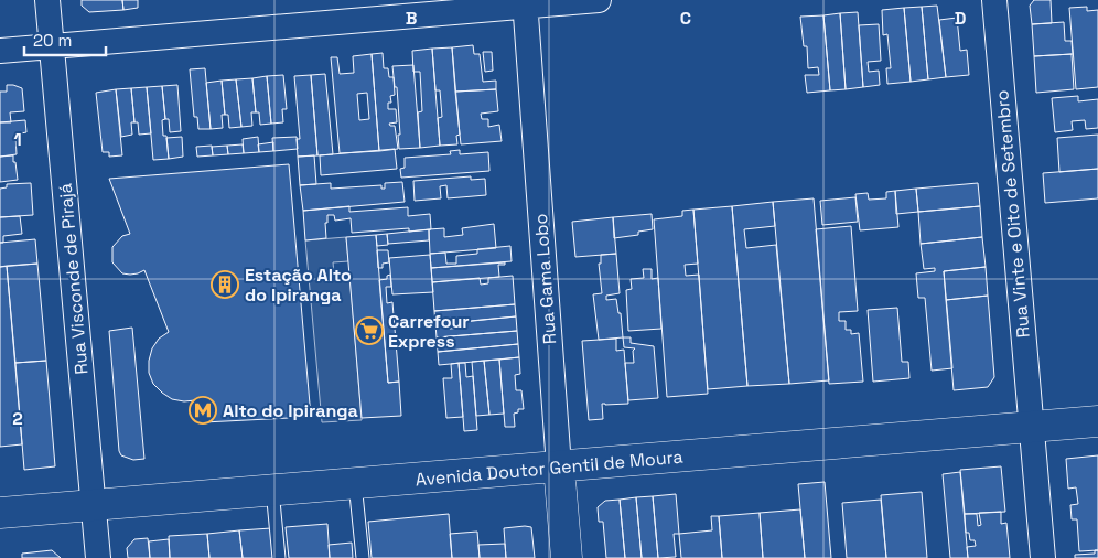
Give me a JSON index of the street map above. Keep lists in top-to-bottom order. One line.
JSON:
{"streets":{"main road":["Rua Gama Lobo","Avenida Doutor Gentil de Moura"],"street":["Rua Vinte e Oito de Setembro","Rua Visconde de Pirajá"]},"crossings":[["Rua Vinte e Oito de Setembro","Avenida Doutor Gentil de Moura"],["Rua Visconde de Pirajá","Avenida Doutor Gentil de Moura"],["Rua Gama Lobo","Avenida Doutor Gentil de Moura"]],"places":{"building":["Estação Alto do Ipiranga"],"supermarket":["Carrefour Express"],"metro station":["Alto do Ipiranga"]},"scale_bar":"20 m","grid":{"columns":["B","C","D"],"rows":["1","2"]}}
